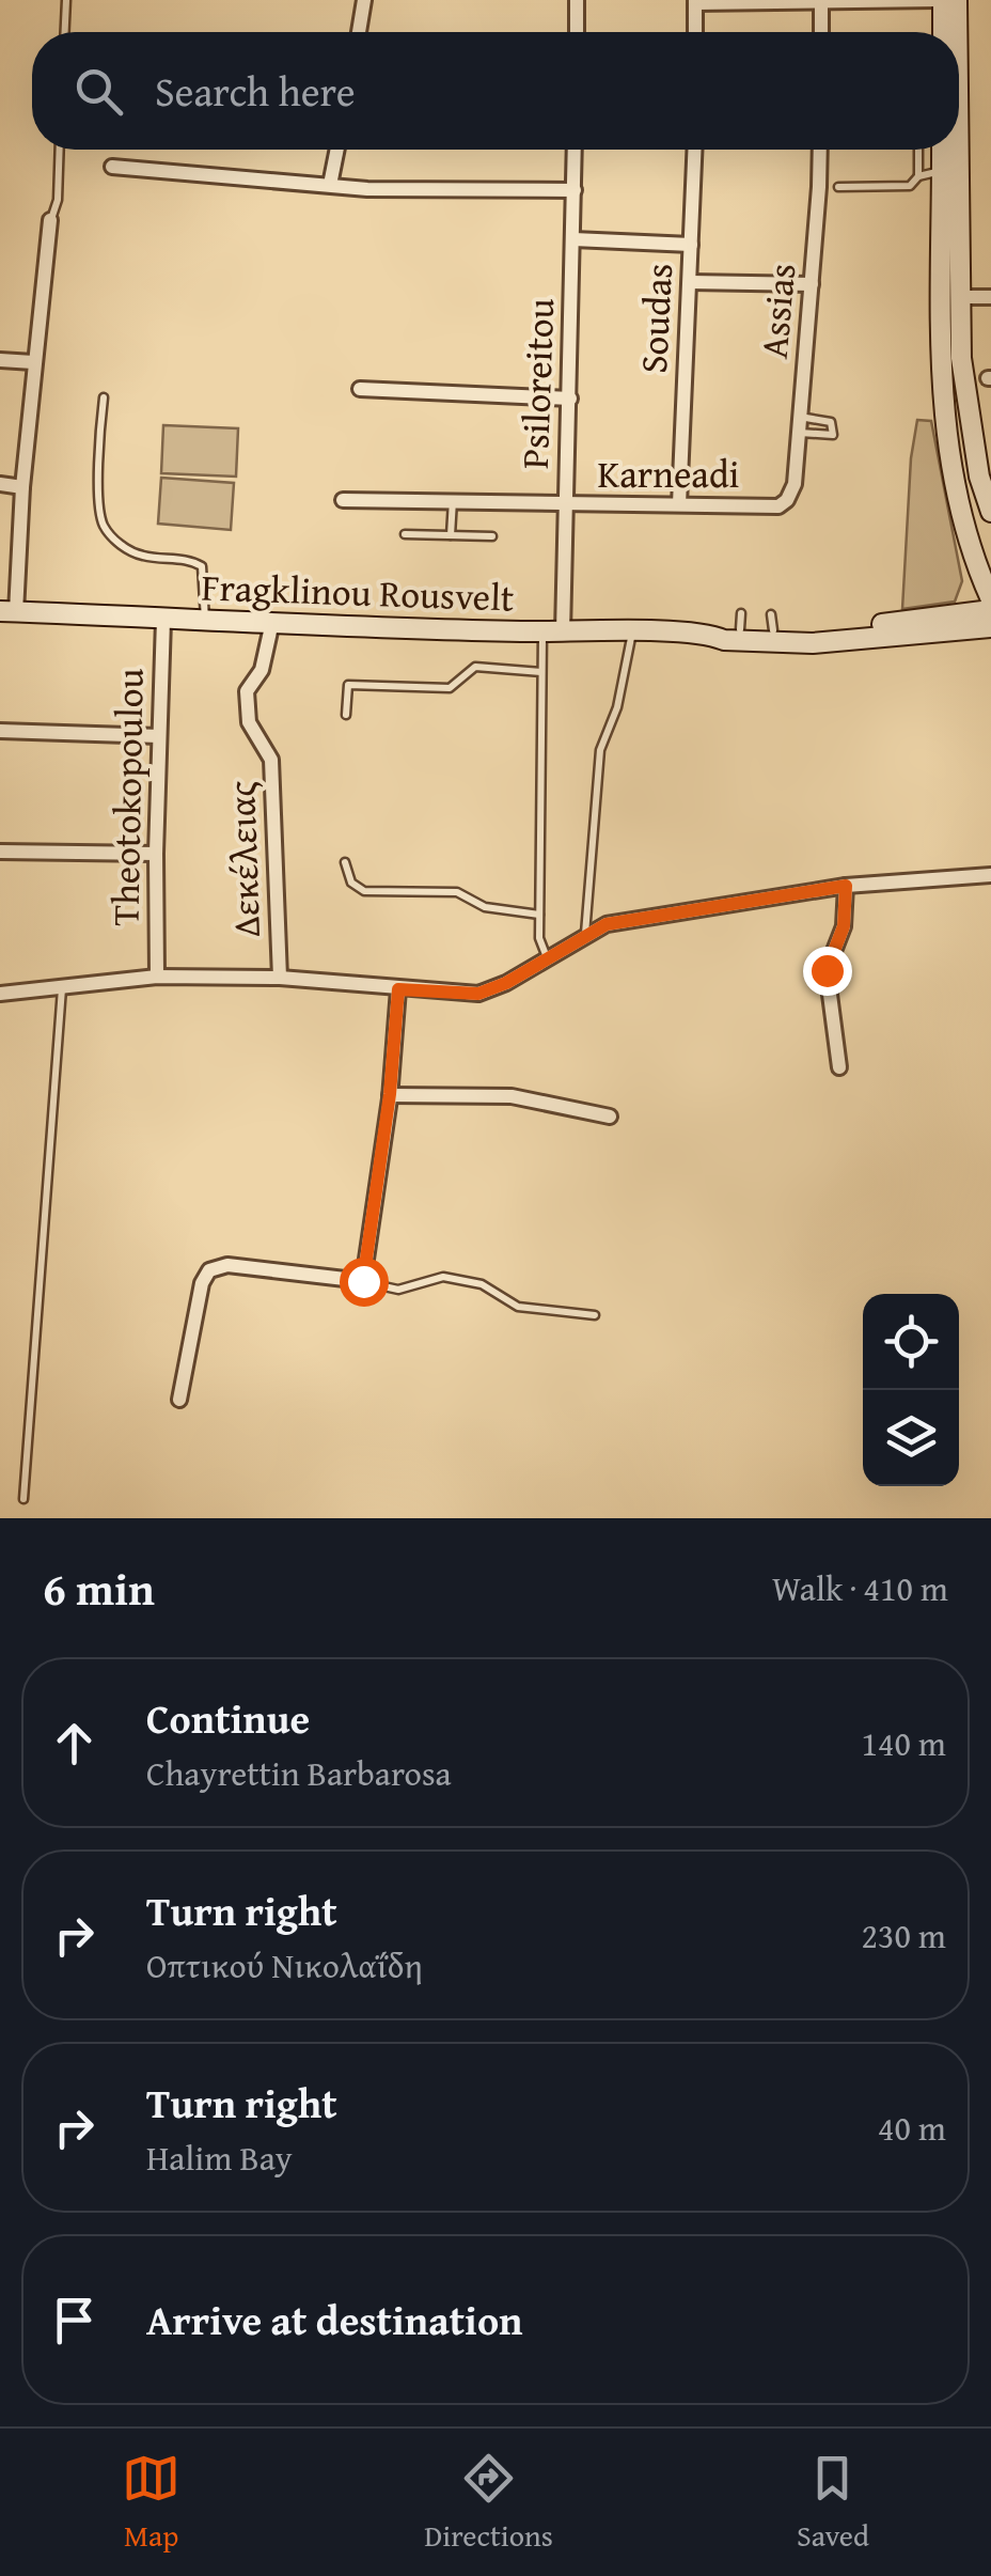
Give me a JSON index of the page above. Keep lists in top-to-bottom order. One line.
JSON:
{"streets":{"main road":["Fragklinou Rousvelt"],"street":["Assias","Soudas","Psiloreitou","Karneadi","Theotokopoulou","Δεκέλειας"]},"crossings":[["Assias","Karneadi"],["Soudas","Karneadi"],["Psiloreitou","Karneadi"],["Psiloreitou","Fragklinou Rousvelt"],["Fragklinou Rousvelt","Theotokopoulou"],["Fragklinou Rousvelt","Δεκέλειας"]],"page":{"search":"Search here","heading":["6 min","Walk · 410 m"],"list":[["Continue","Chayrettin Barbarosa","140 m"],["Turn right","Οπτικού Νικολαΐδη","230 m"],["Turn right","Halim Bay","40 m"],"Arrive at destination"],"nav":["Map","Directions","Saved"]}}
